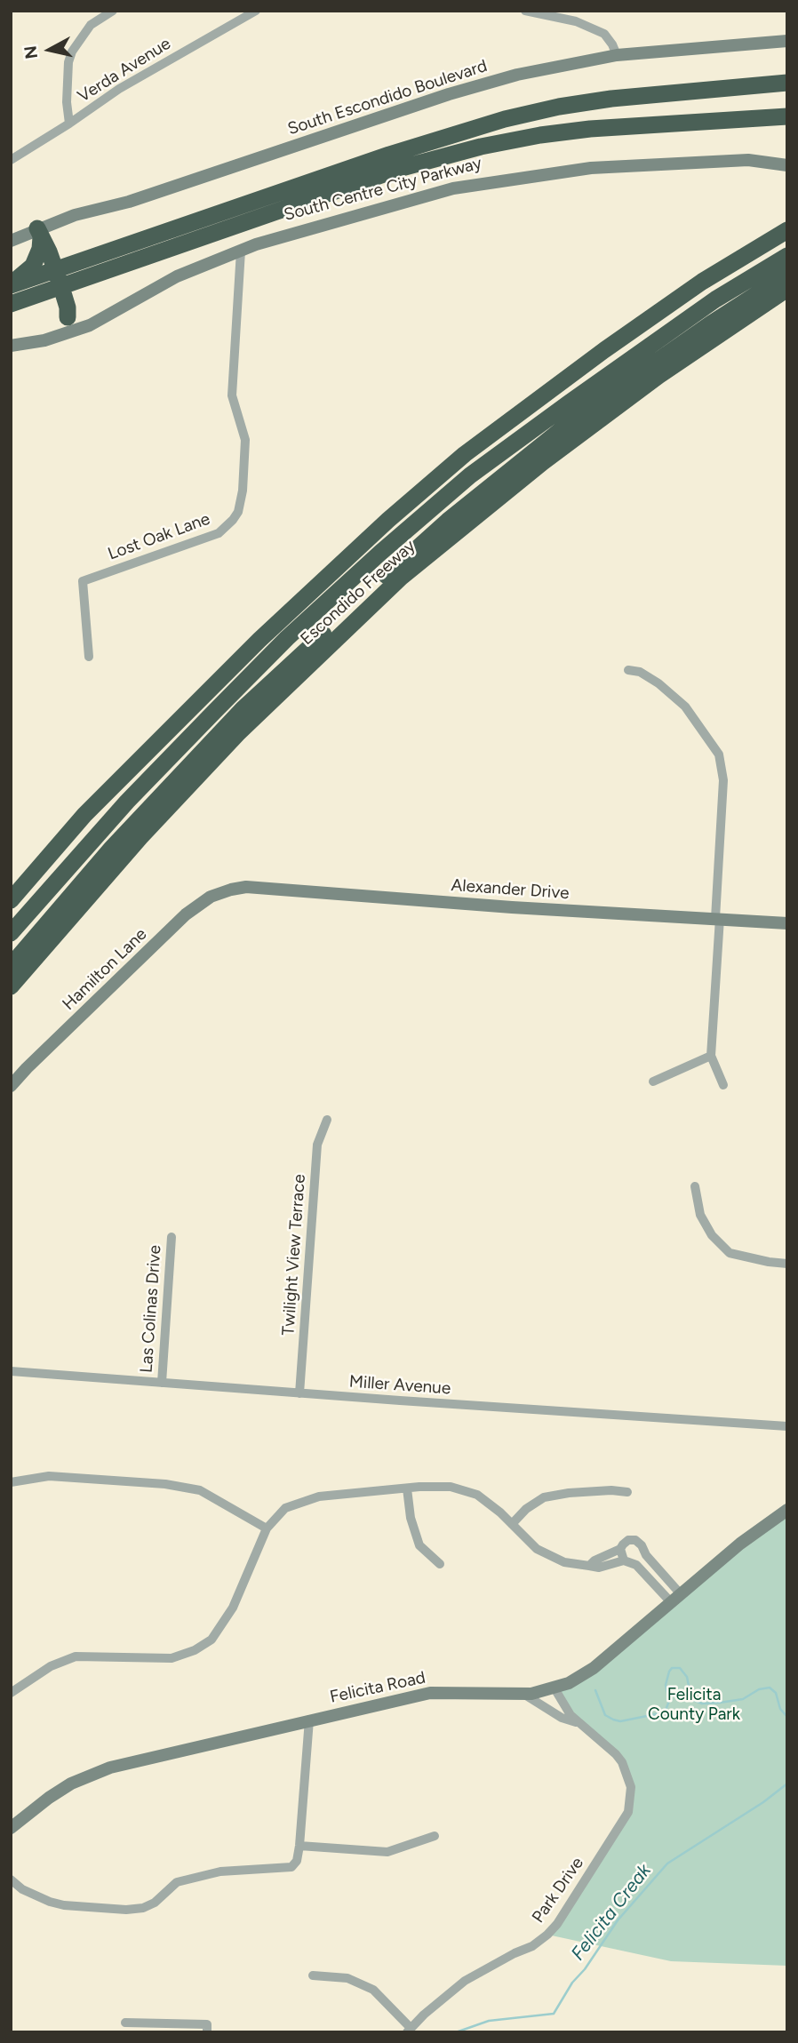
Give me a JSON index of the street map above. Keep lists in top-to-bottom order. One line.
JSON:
{"streets":{"highway":["South Centre City Parkway","Escondido Freeway"],"street":["Verda Avenue","South Escondido Boulevard","Lost Oak Lane","Alexander Drive","Hamilton Lane","Twilight View Terrace","Las Colinas Drive","Miller Avenue","Felicita Road","Park Drive"]},"crossings":[["South Centre City Parkway","Lost Oak Lane"],["Alexander Drive","Hamilton Lane"],["Twilight View Terrace","Miller Avenue"],["Las Colinas Drive","Miller Avenue"],["Felicita Road","Park Drive"]],"water":["Felicita Creak"],"parks":["Felicita County Park"],"north":"left"}
